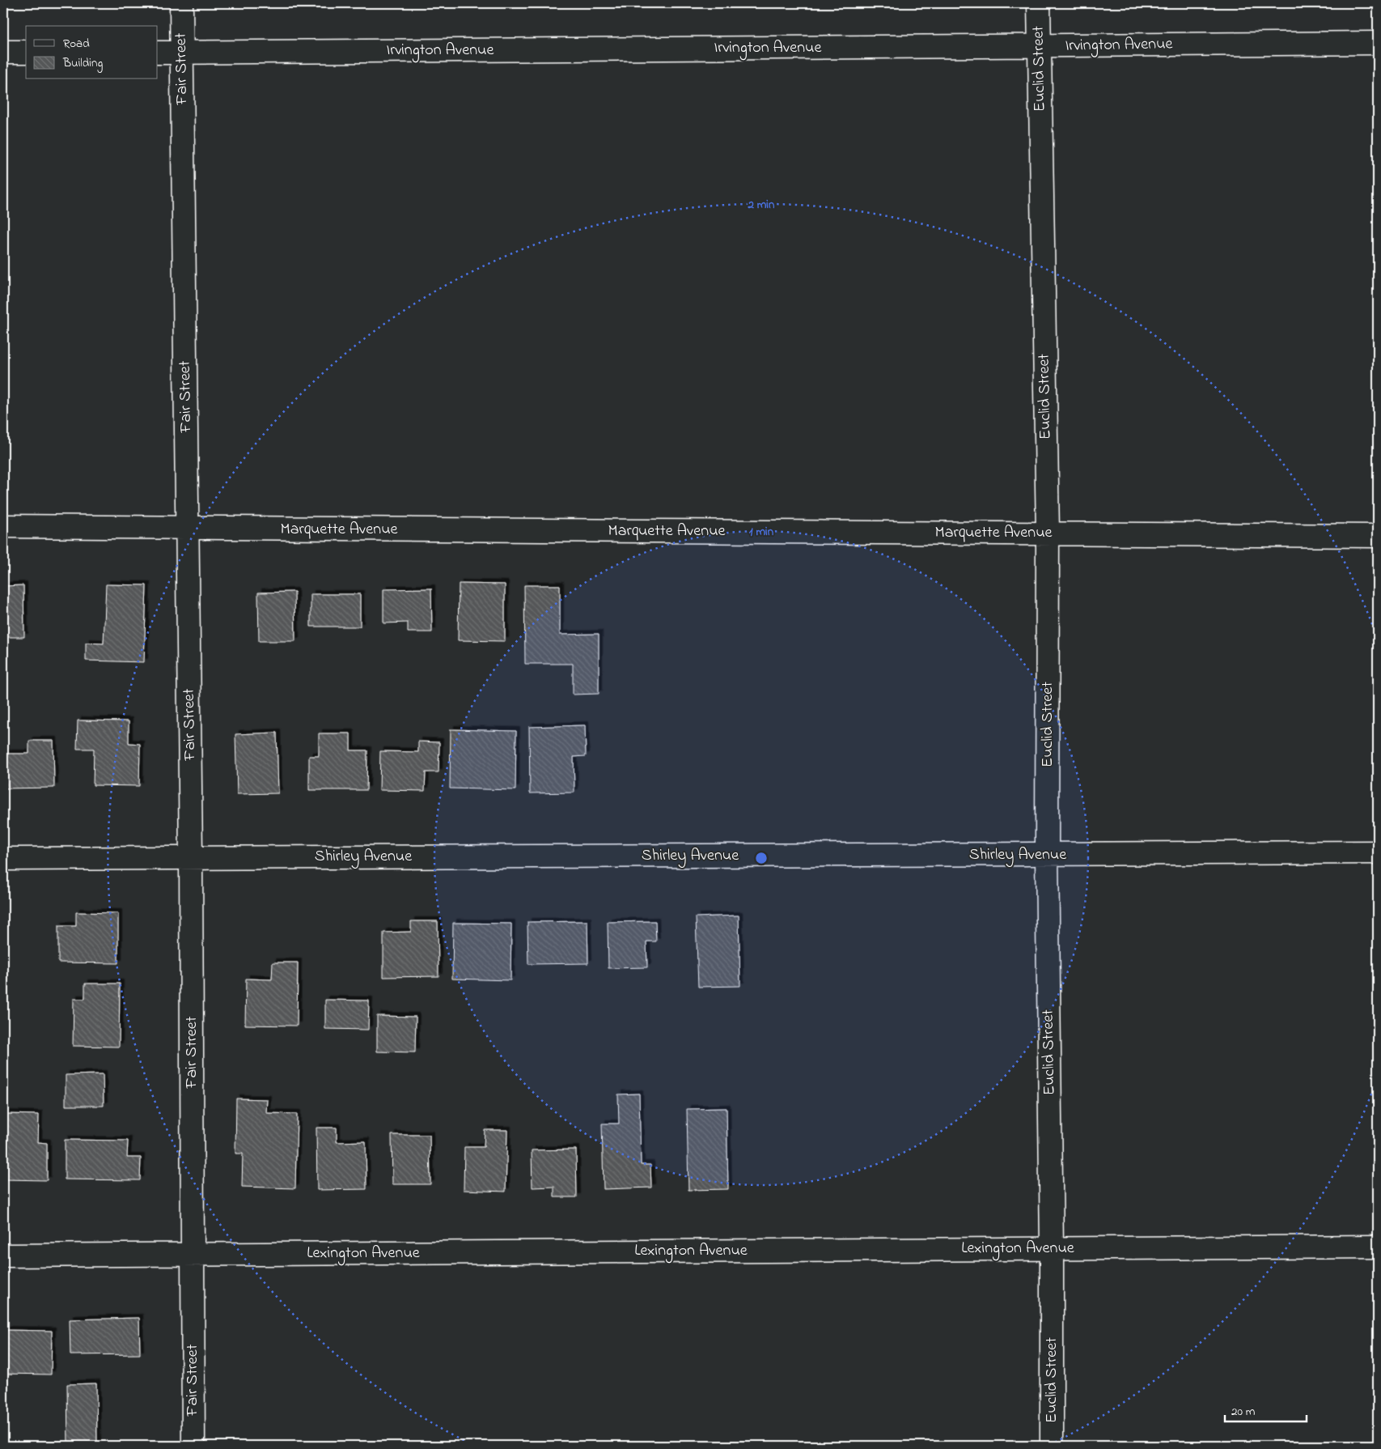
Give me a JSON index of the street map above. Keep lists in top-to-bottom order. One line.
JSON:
{"streets":{"street":["Irvington Avenue","Fair Street","Euclid Street","Marquette Avenue","Shirley Avenue","Lexington Avenue"]},"crossings":[["Irvington Avenue","Fair Street"],["Irvington Avenue","Euclid Street"],["Fair Street","Marquette Avenue"],["Fair Street","Shirley Avenue"],["Fair Street","Lexington Avenue"],["Euclid Street","Marquette Avenue"],["Euclid Street","Shirley Avenue"],["Euclid Street","Lexington Avenue"]],"legend":["Road","Building"],"scale_bar":"20 m","rings":["2 min","1 min"]}
